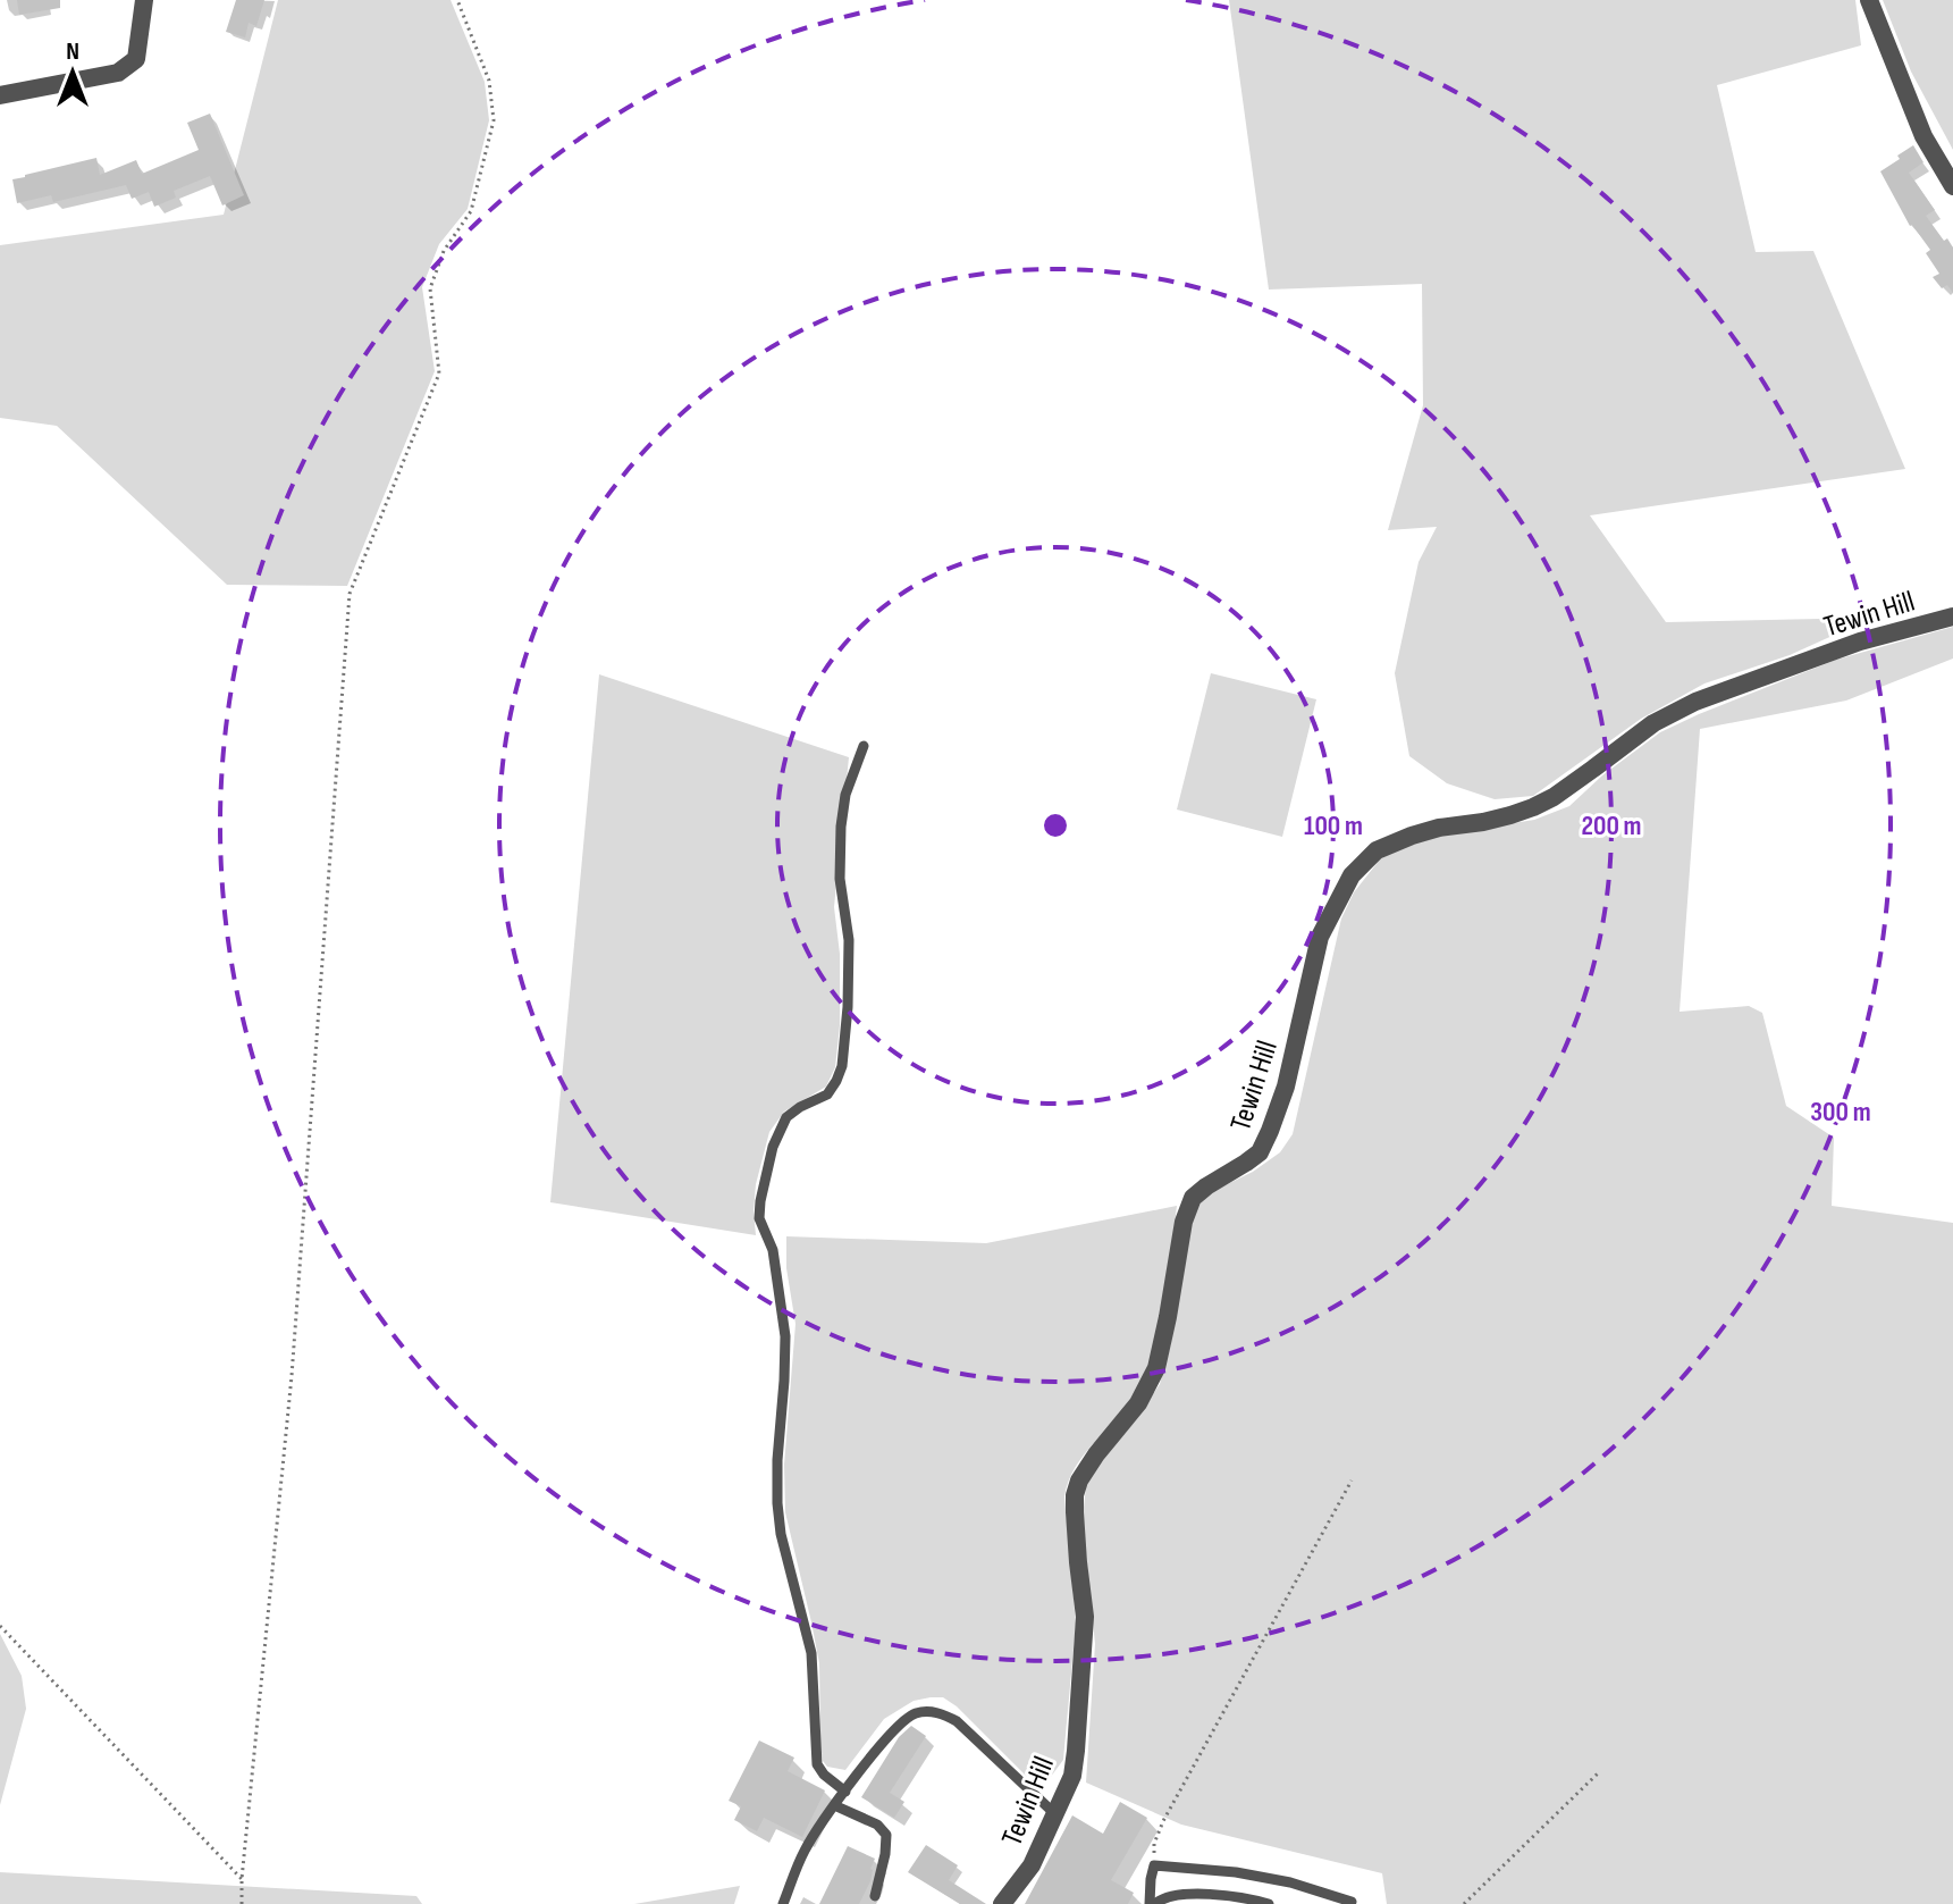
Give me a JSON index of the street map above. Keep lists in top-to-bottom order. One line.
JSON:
{"streets":{"street":["Tewin Hill"]},"north":"top","rings":["100 m","200 m","300 m"]}
